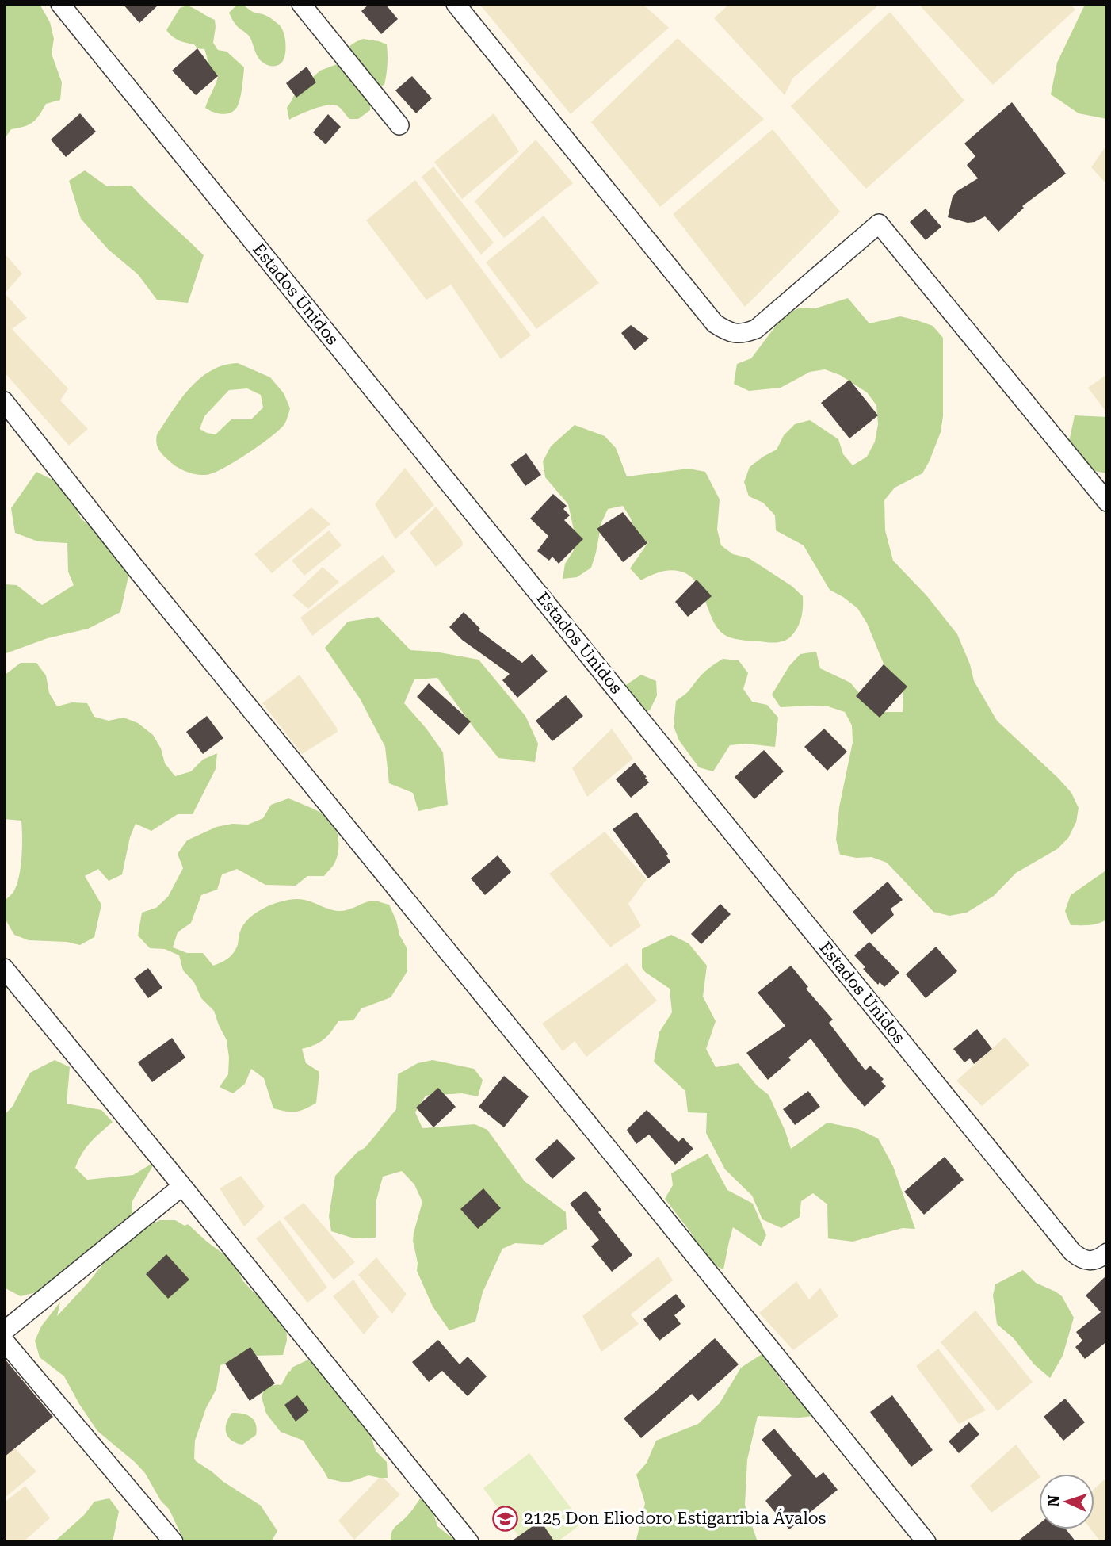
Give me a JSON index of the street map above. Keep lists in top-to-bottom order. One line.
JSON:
{"streets":{"street":["Estados Unidos"]},"places":{"school or university":["2125 Don Eliodoro Estigarribia Ávalos"]},"north":"left"}
